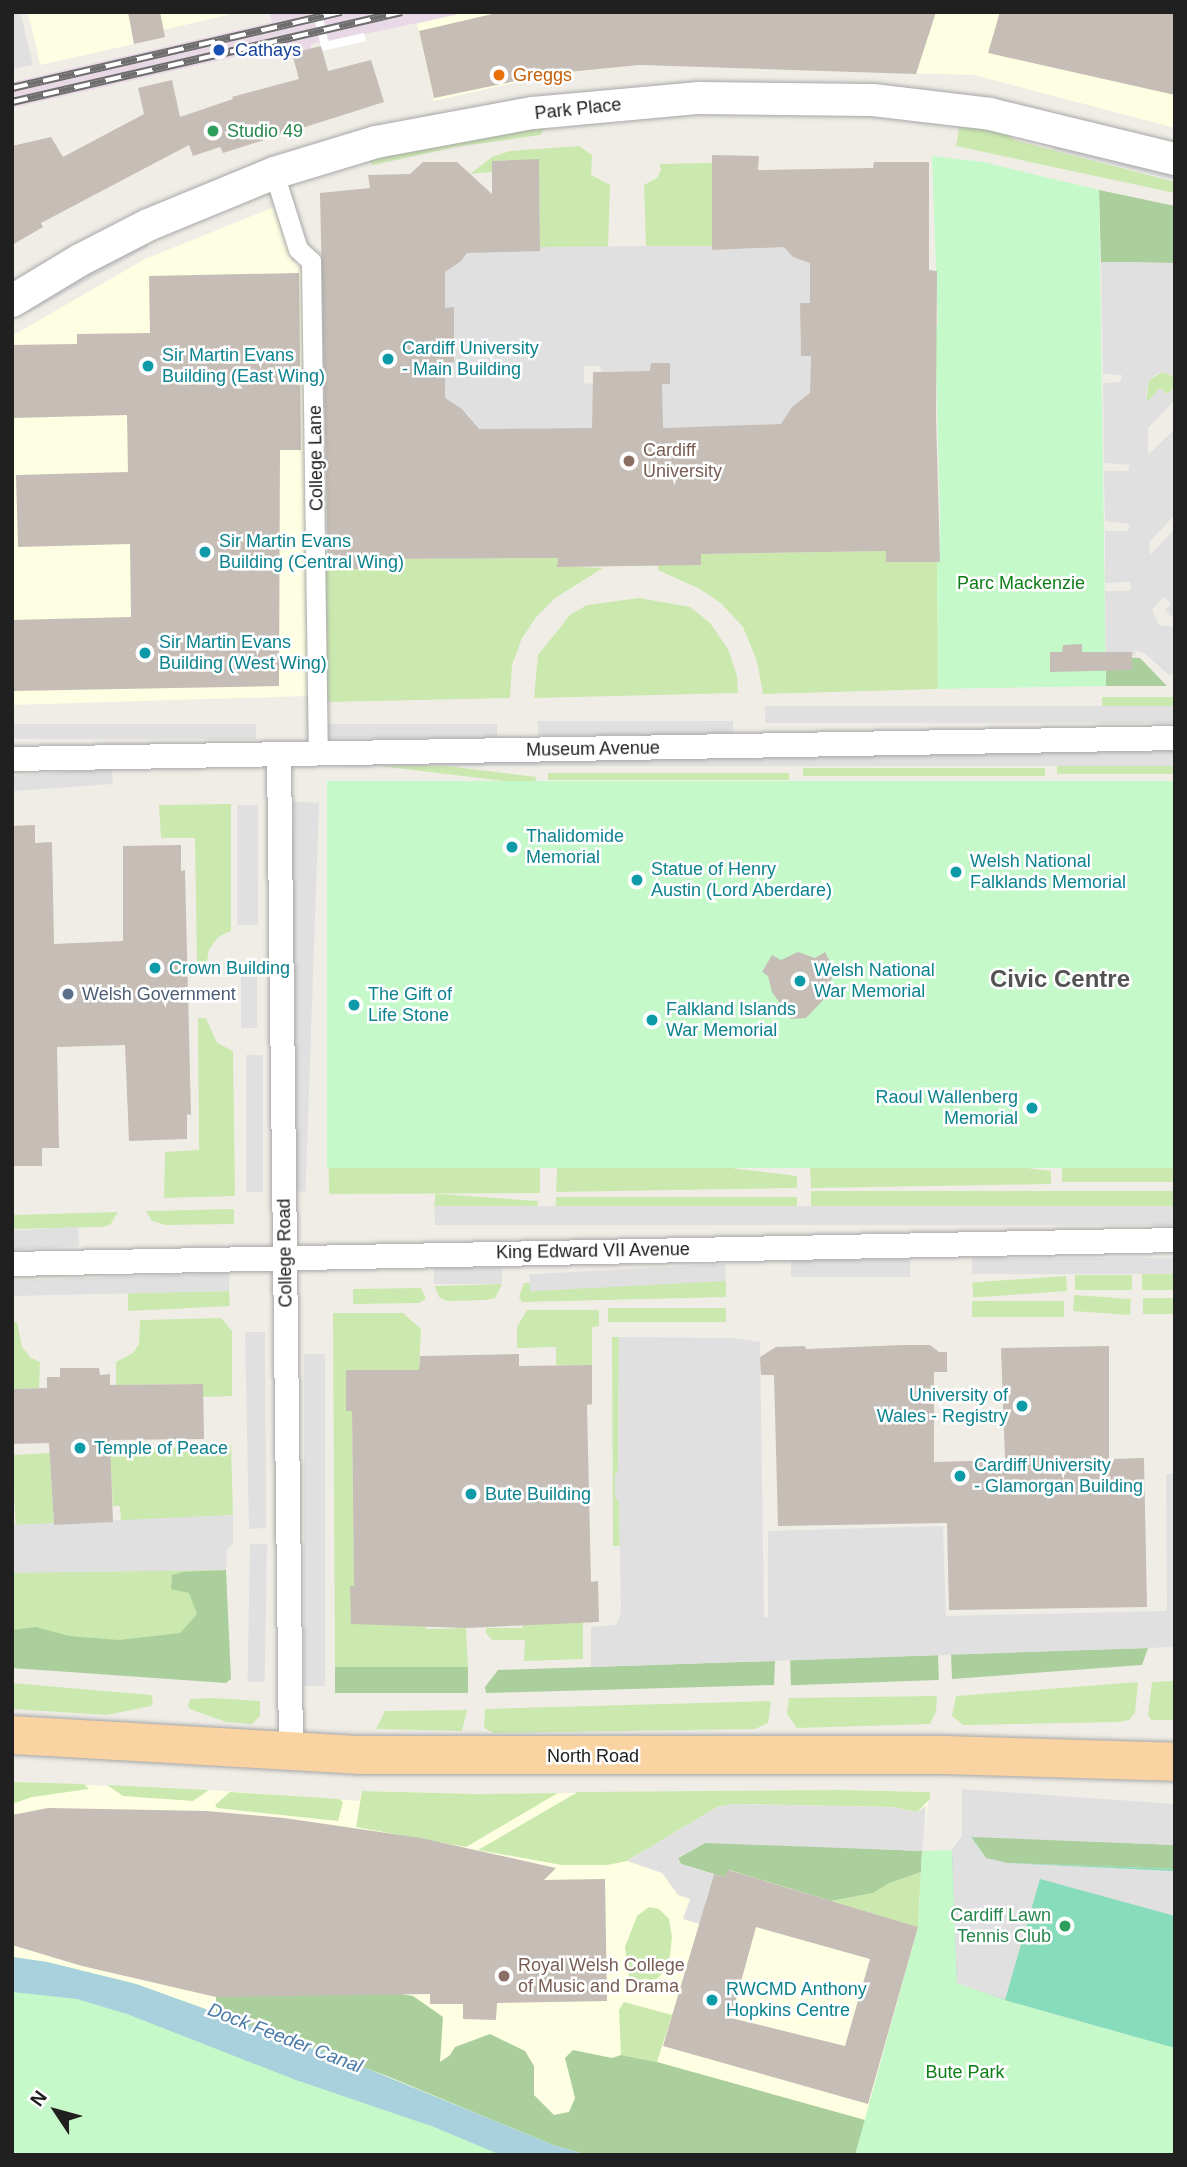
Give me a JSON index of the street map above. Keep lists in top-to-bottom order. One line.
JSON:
{"streets":{"main road":["North Road"],"street":["Park Place","College Lane","Museum Avenue","King Edward VII Avenue","College Road"]},"crossings":[["Park Place","College Lane"],["College Lane","Museum Avenue"],["Museum Avenue","College Road"],["King Edward VII Avenue","College Road"],["College Road","North Road"]],"districts":["Civic Centre"],"water":["Dock Feeder Canal"],"parks":["Parc Mackenzie","Bute Park"],"places":["Cathays","Greggs","Studio 49","Cardiff University - Main Building","Sir Martin Evans Building (East Wing)","Cardiff University","Sir Martin Evans Building (Central Wing)","Sir Martin Evans Building (West Wing)","Thalidomide Memorial","Welsh National Falklands Memorial","Statue of Henry Austin (Lord Aberdare)","Crown Building","Welsh National War Memorial","Welsh Government","The Gift of Life Stone","Falkland Islands War Memorial","Raoul Wallenberg Memorial","University of Wales - Registry","Temple of Peace","Cardiff University - Glamorgan Building","Bute Building","Cardiff Lawn Tennis Club","Royal Welsh College of Music and Drama","RWCMD Anthony Hopkins Centre"],"north":"top left"}
